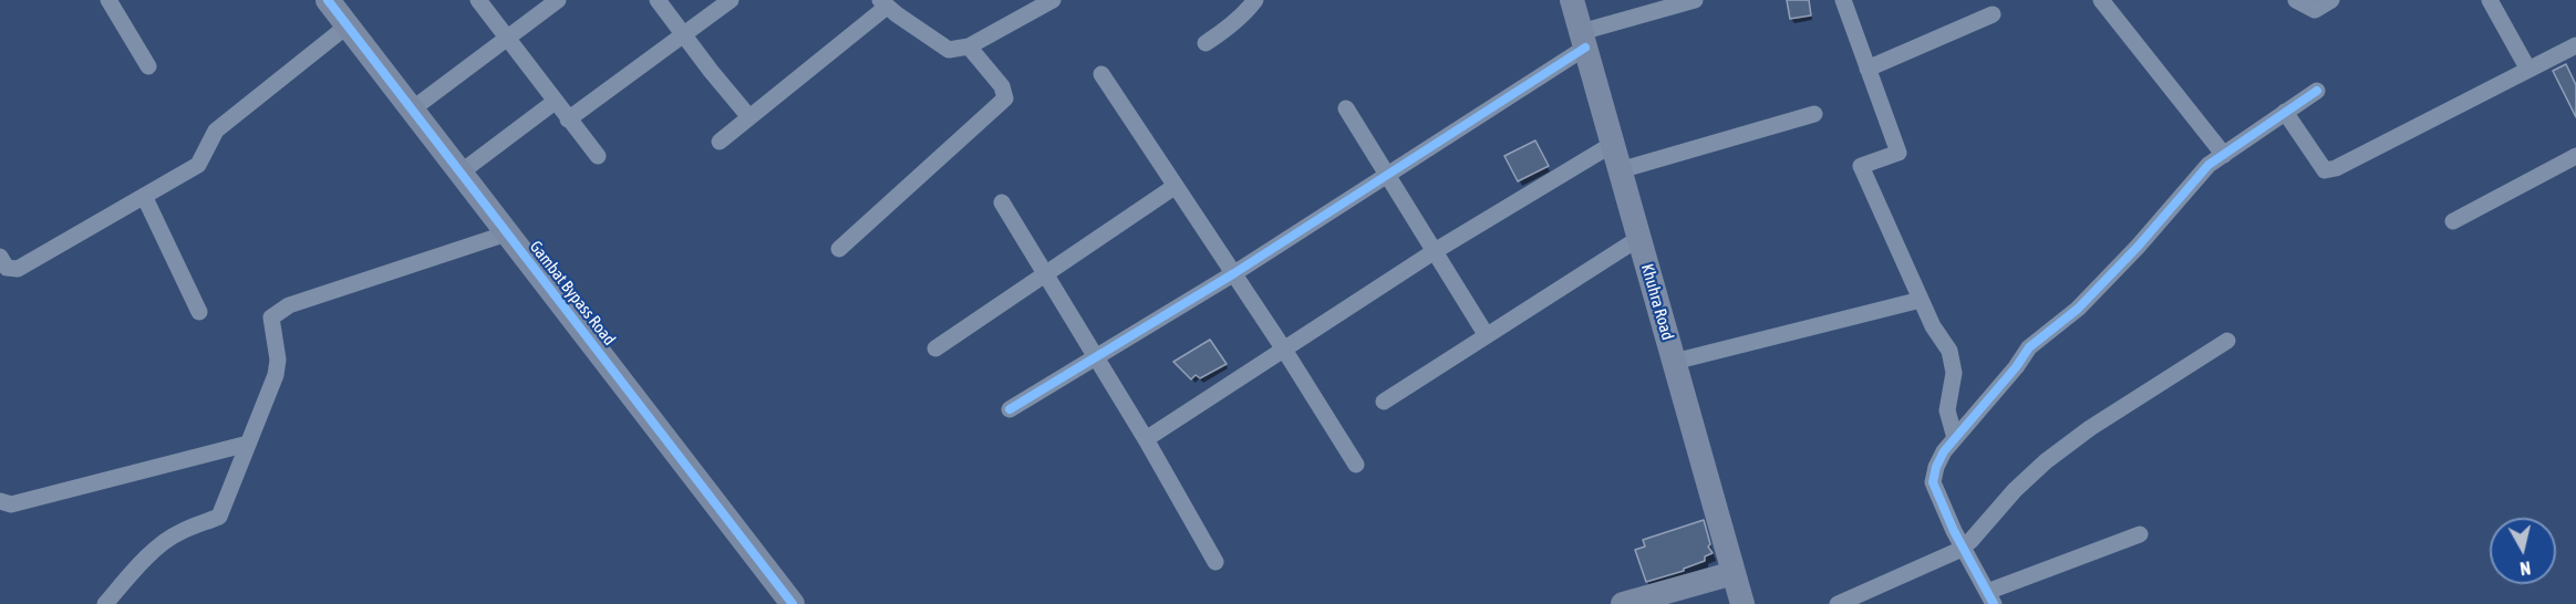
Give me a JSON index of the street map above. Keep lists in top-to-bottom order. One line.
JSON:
{"streets":{"street":["Gambat Bypass Road","Khuhra Road"]},"north":"bottom"}
